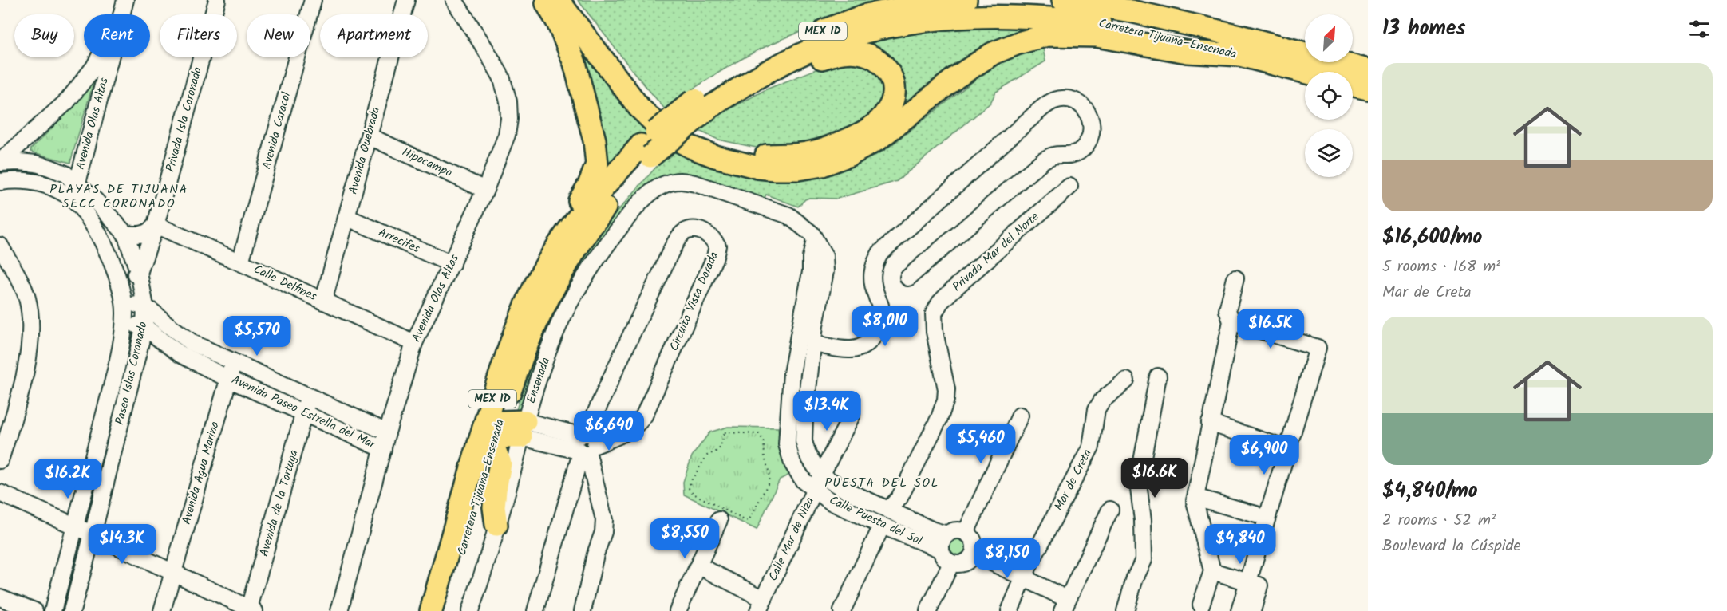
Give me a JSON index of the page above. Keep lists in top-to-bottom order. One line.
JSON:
{"streets":{"highway":["MEX 1D","Carretera Tijuana–Ensenada"],"street":["Privada Isla Coronado","Avenida Olas Altas","Avenida Caracol","Avenida Quebrada","Hipocampo","Arrecifes","Privada Mar del Norte","Calle Delfines","Circuito Vista Dorada","Paseo Islas Coronado","Ensenada","Avenida Paseo Estrella del Mar","Avenida Agua Marina","Mar de Creta","Avenida de la Tortuga","Calle Puesta del Sol","Calle Mar de Niza"]},"crossings":[["Privada Isla Coronado","Calle Delfines"],["Privada Isla Coronado","Paseo Islas Coronado"],["Avenida Olas Altas","Hipocampo"],["Avenida Olas Altas","Arrecifes"],["Avenida Olas Altas","Calle Delfines"],["Avenida Olas Altas","Paseo Islas Coronado"],["Avenida Olas Altas","Avenida Paseo Estrella del Mar"],["Avenida Caracol","Calle Delfines"],["Avenida Quebrada","Hipocampo"],["Avenida Quebrada","Arrecifes"],["Avenida Quebrada","Calle Delfines"],["Privada Mar del Norte","Calle Puesta del Sol"],["Paseo Islas Coronado","Avenida Paseo Estrella del Mar"],["Ensenada","Calle Puesta del Sol"],["Avenida Paseo Estrella del Mar","Avenida Agua Marina"],["Avenida Paseo Estrella del Mar","Avenida de la Tortuga"],["Calle Puesta del Sol","Calle Mar de Niza"]],"districts":["PLAYAS DE TIJUANA SECC CORONADO","PUESTA DEL SOL"],"north":"top right","page":{"heading":"13 homes","chip":["Buy","Rent","Filters","New","Apartment"],"list":[{"name":"$16,600/mo","note":"5 rooms · 168 m² · Mar de Creta"},{"name":"$4,840/mo","note":"2 rooms · 52 m² · Boulevard la Cúspide"}],"price":["$8,010","$16.5K","$5,570","$13.4K","$6,640","$5,460","$6,900","$16.6K","$16.2K","$8,550","$14.3K","$4,840","$8,150"]}}
